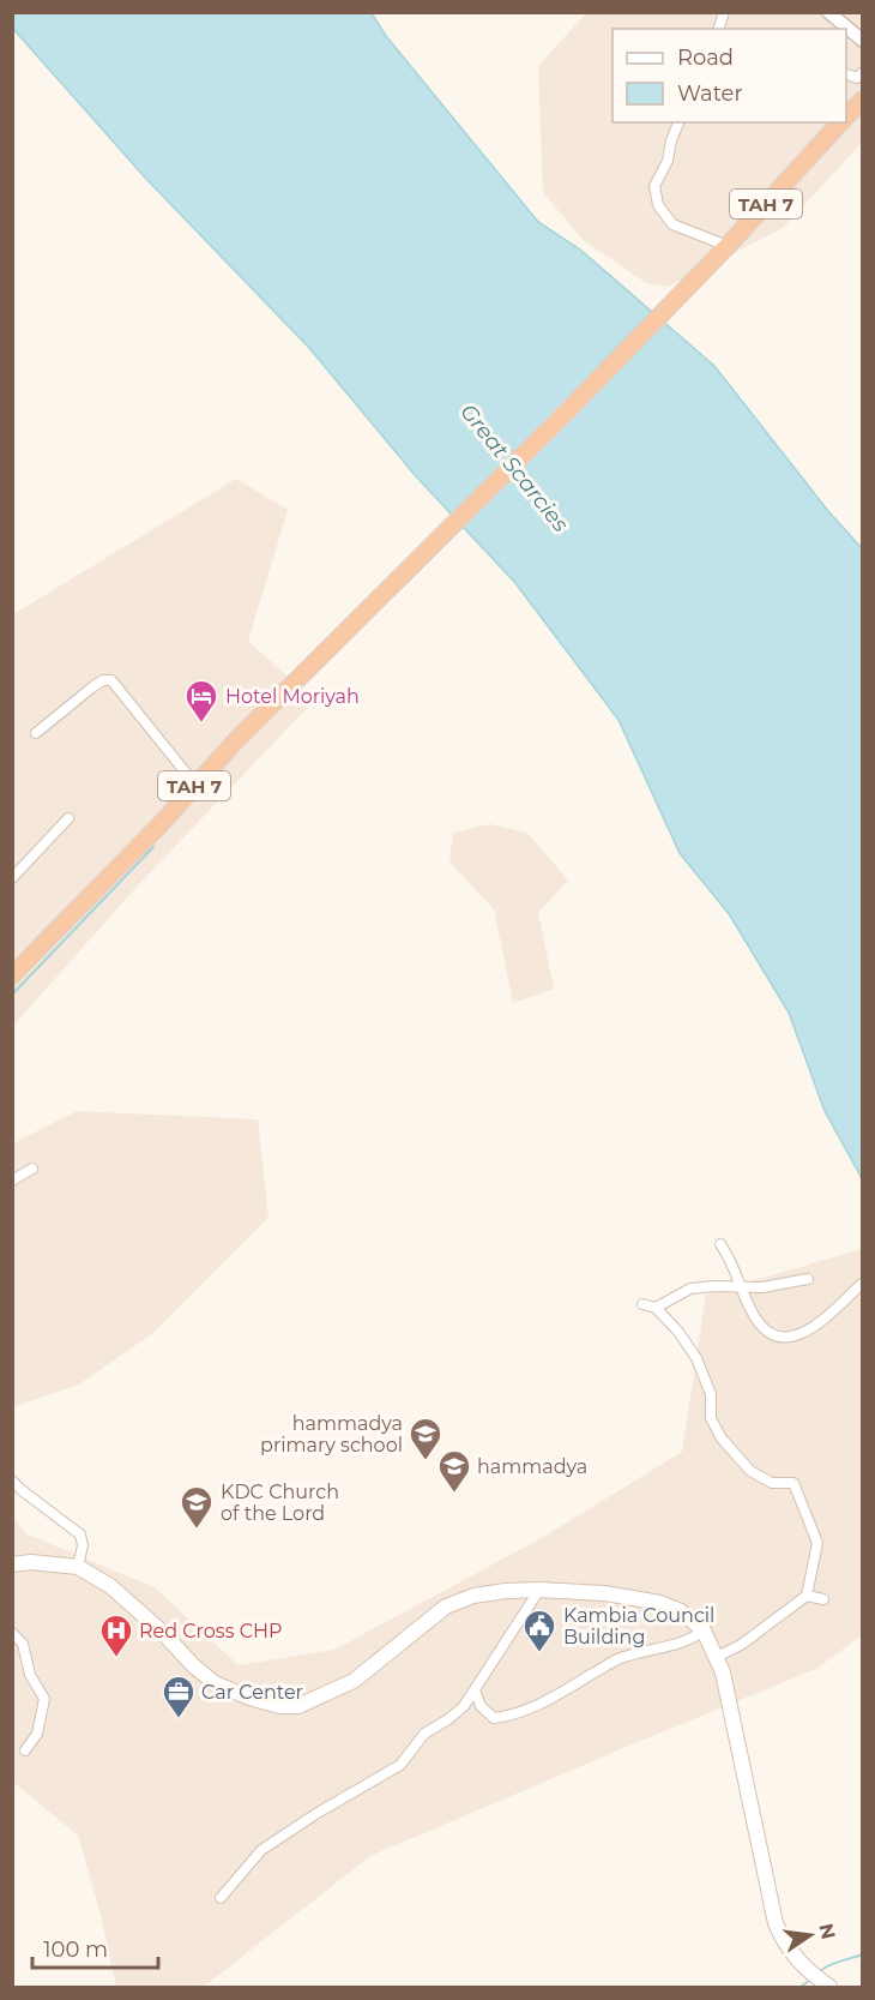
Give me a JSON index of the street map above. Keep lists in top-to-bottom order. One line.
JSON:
{"streets":{"highway":["TAH 7"]},"water":["Great Scarcies"],"places":{"hotel":["Hotel Moriyah"],"school or university":["hammadya primary school","hammadya","KDC Church of the Lord"],"public building":["Kambia Council Building"],"hospital":["Red Cross CHP"],"office":["Car Center"]},"legend":["Road","Water"],"scale_bar":"100 m","north":"right"}
